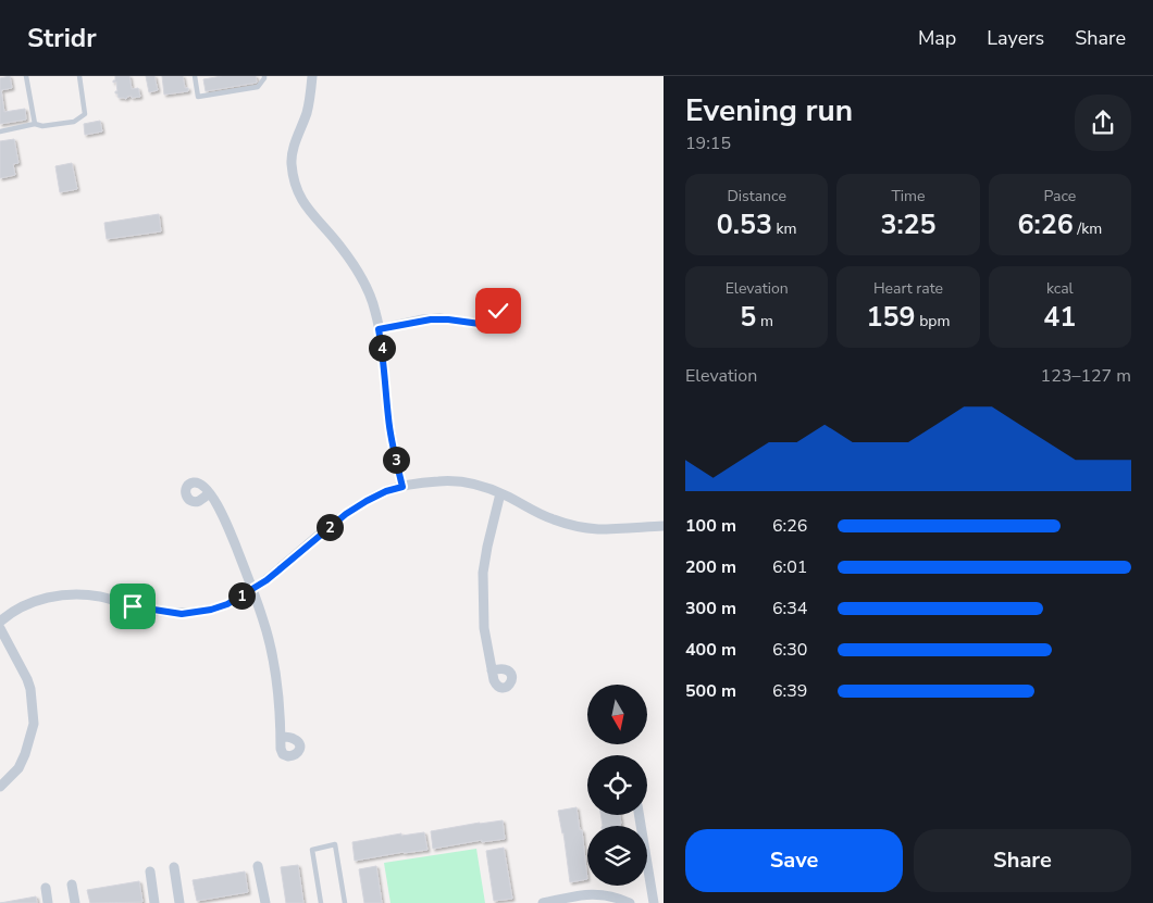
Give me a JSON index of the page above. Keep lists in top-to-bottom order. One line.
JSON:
{"north":"bottom","page":{"header":"Stridr","nav":["Map","Layers","Share"],"heading":["Evening run","19:15"],"stats":[["Distance","0.53 km"],["Time","3:25"],["Pace","6:26 /km"],["Elevation","5 m"],["Heart rate","159 bpm"],["kcal","41"]],"pins":["4","3","2","1"],"chart":["Elevation","123–127 m"],"list":[{"name":"100 m","note":"6:26"},{"name":"200 m","note":"6:01"},{"name":"300 m","note":"6:34"},{"name":"400 m","note":"6:30"},{"name":"500 m","note":"6:39"}],"buttons":["Save","Share"]}}
